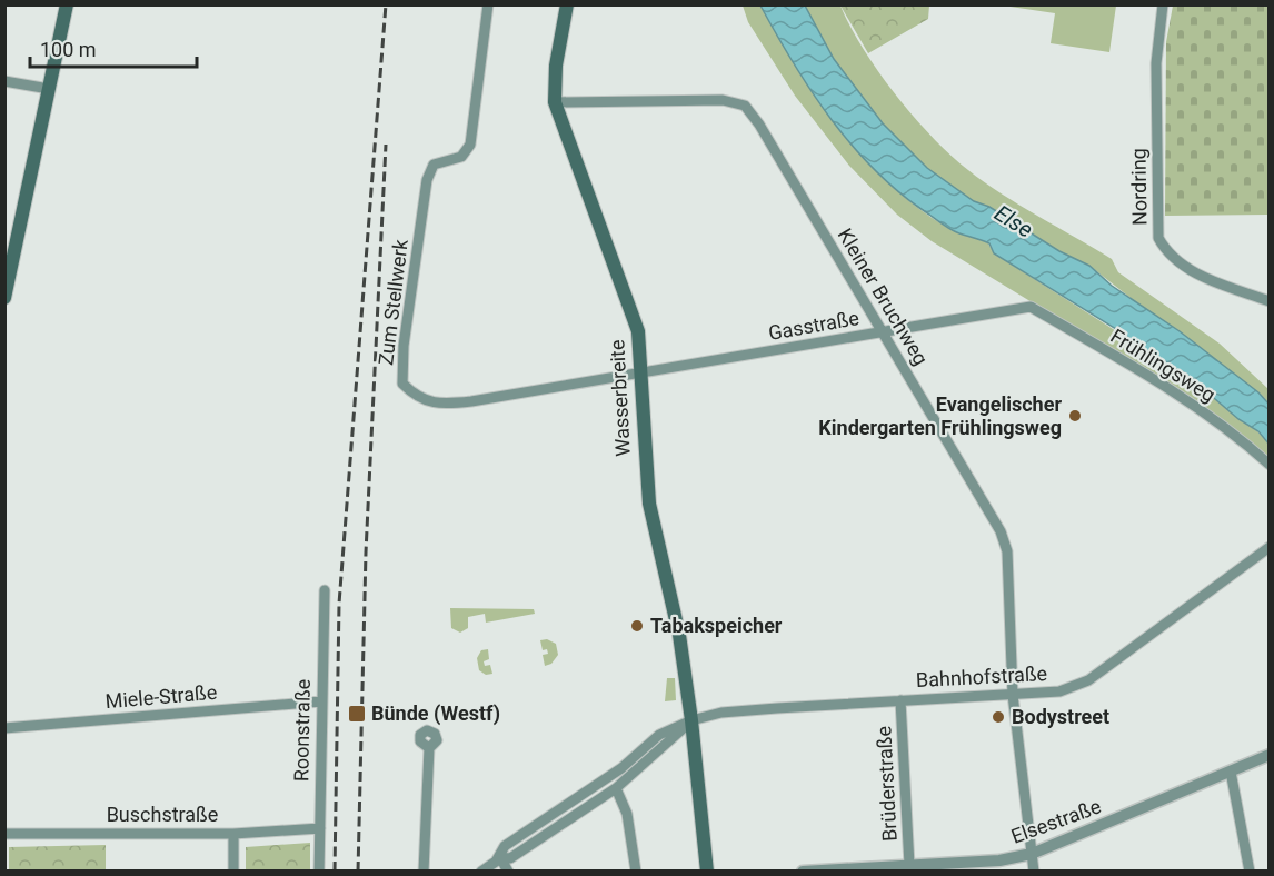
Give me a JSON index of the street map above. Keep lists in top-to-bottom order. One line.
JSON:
{"streets":{"main road":["Wasserbreite"],"street":["Nordring","Kleiner Bruchweg","Zum Stellwerk","Gasstraße","Frühlingsweg","Bahnhofstraße","Miele-Straße","Roonstraße","Brüderstraße","Buschstraße","Elsestraße"]},"crossings":[["Kleiner Bruchweg","Gasstraße"],["Kleiner Bruchweg","Wasserbreite"],["Kleiner Bruchweg","Bahnhofstraße"],["Kleiner Bruchweg","Elsestraße"],["Zum Stellwerk","Gasstraße"],["Zum Stellwerk","Wasserbreite"],["Gasstraße","Frühlingsweg"],["Gasstraße","Wasserbreite"],["Wasserbreite","Bahnhofstraße"],["Bahnhofstraße","Brüderstraße"],["Miele-Straße","Roonstraße"],["Roonstraße","Buschstraße"],["Brüderstraße","Elsestraße"]],"water":["Else"],"places":{"other":["Evangelischer Kindergarten Frühlingsweg","Tabakspeicher","Bodystreet"],"transit":["Bünde (Westf)"]},"scale_bar":"100 m"}
